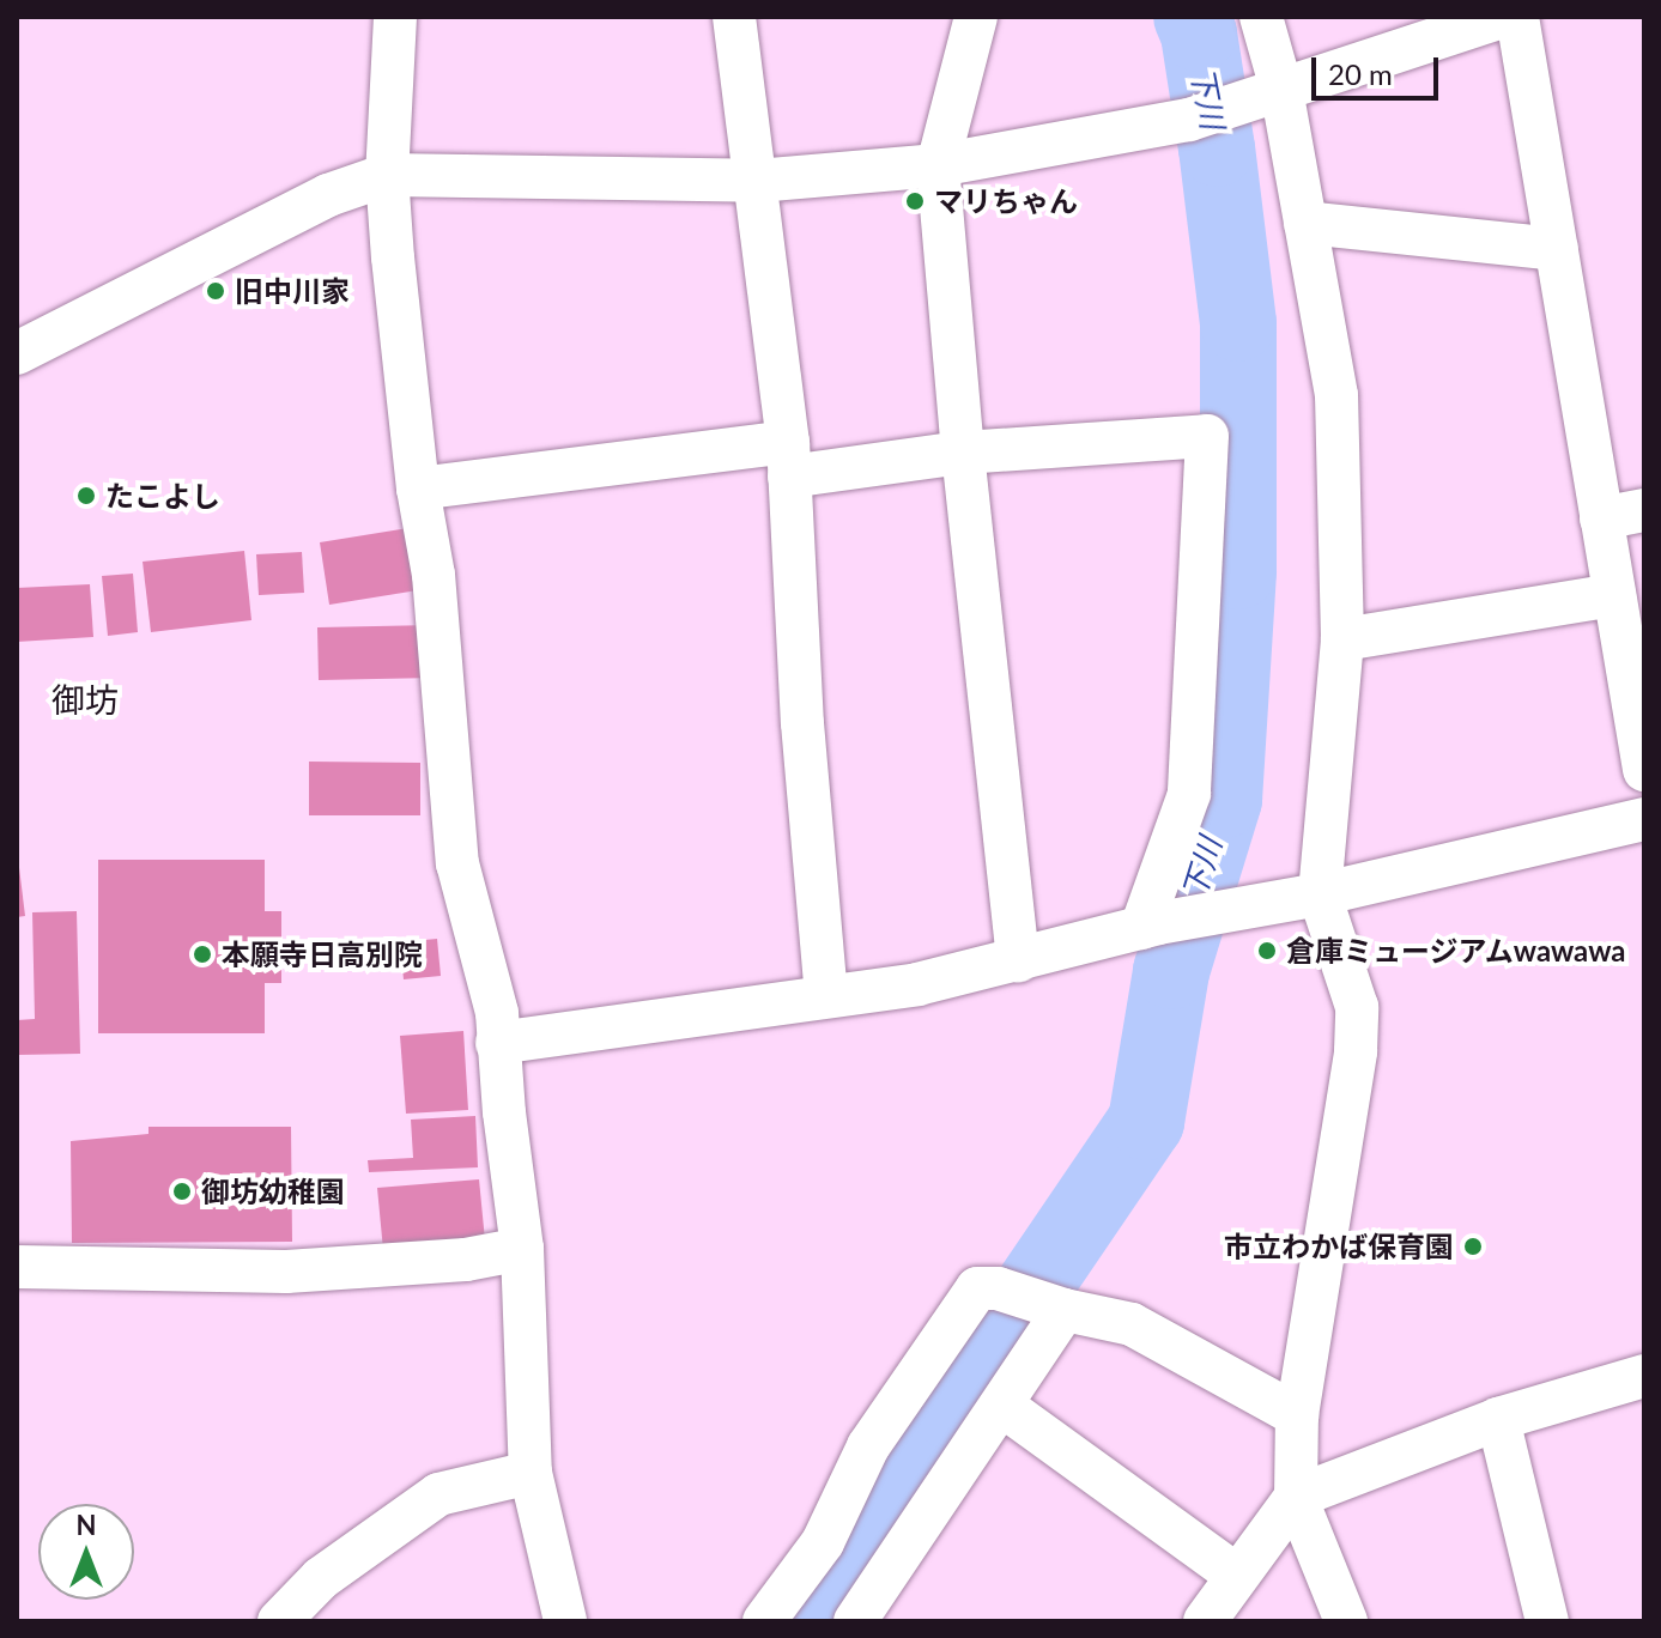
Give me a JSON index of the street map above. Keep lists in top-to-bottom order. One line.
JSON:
{"districts":["御坊"],"water":["下川"],"places":["マリちゃん","旧中川家","たこよし","倉庫ミュージアムwawawa","本願寺日高別院","御坊幼稚園","市立わかば保育園"],"scale_bar":"20 m","north":"top"}
